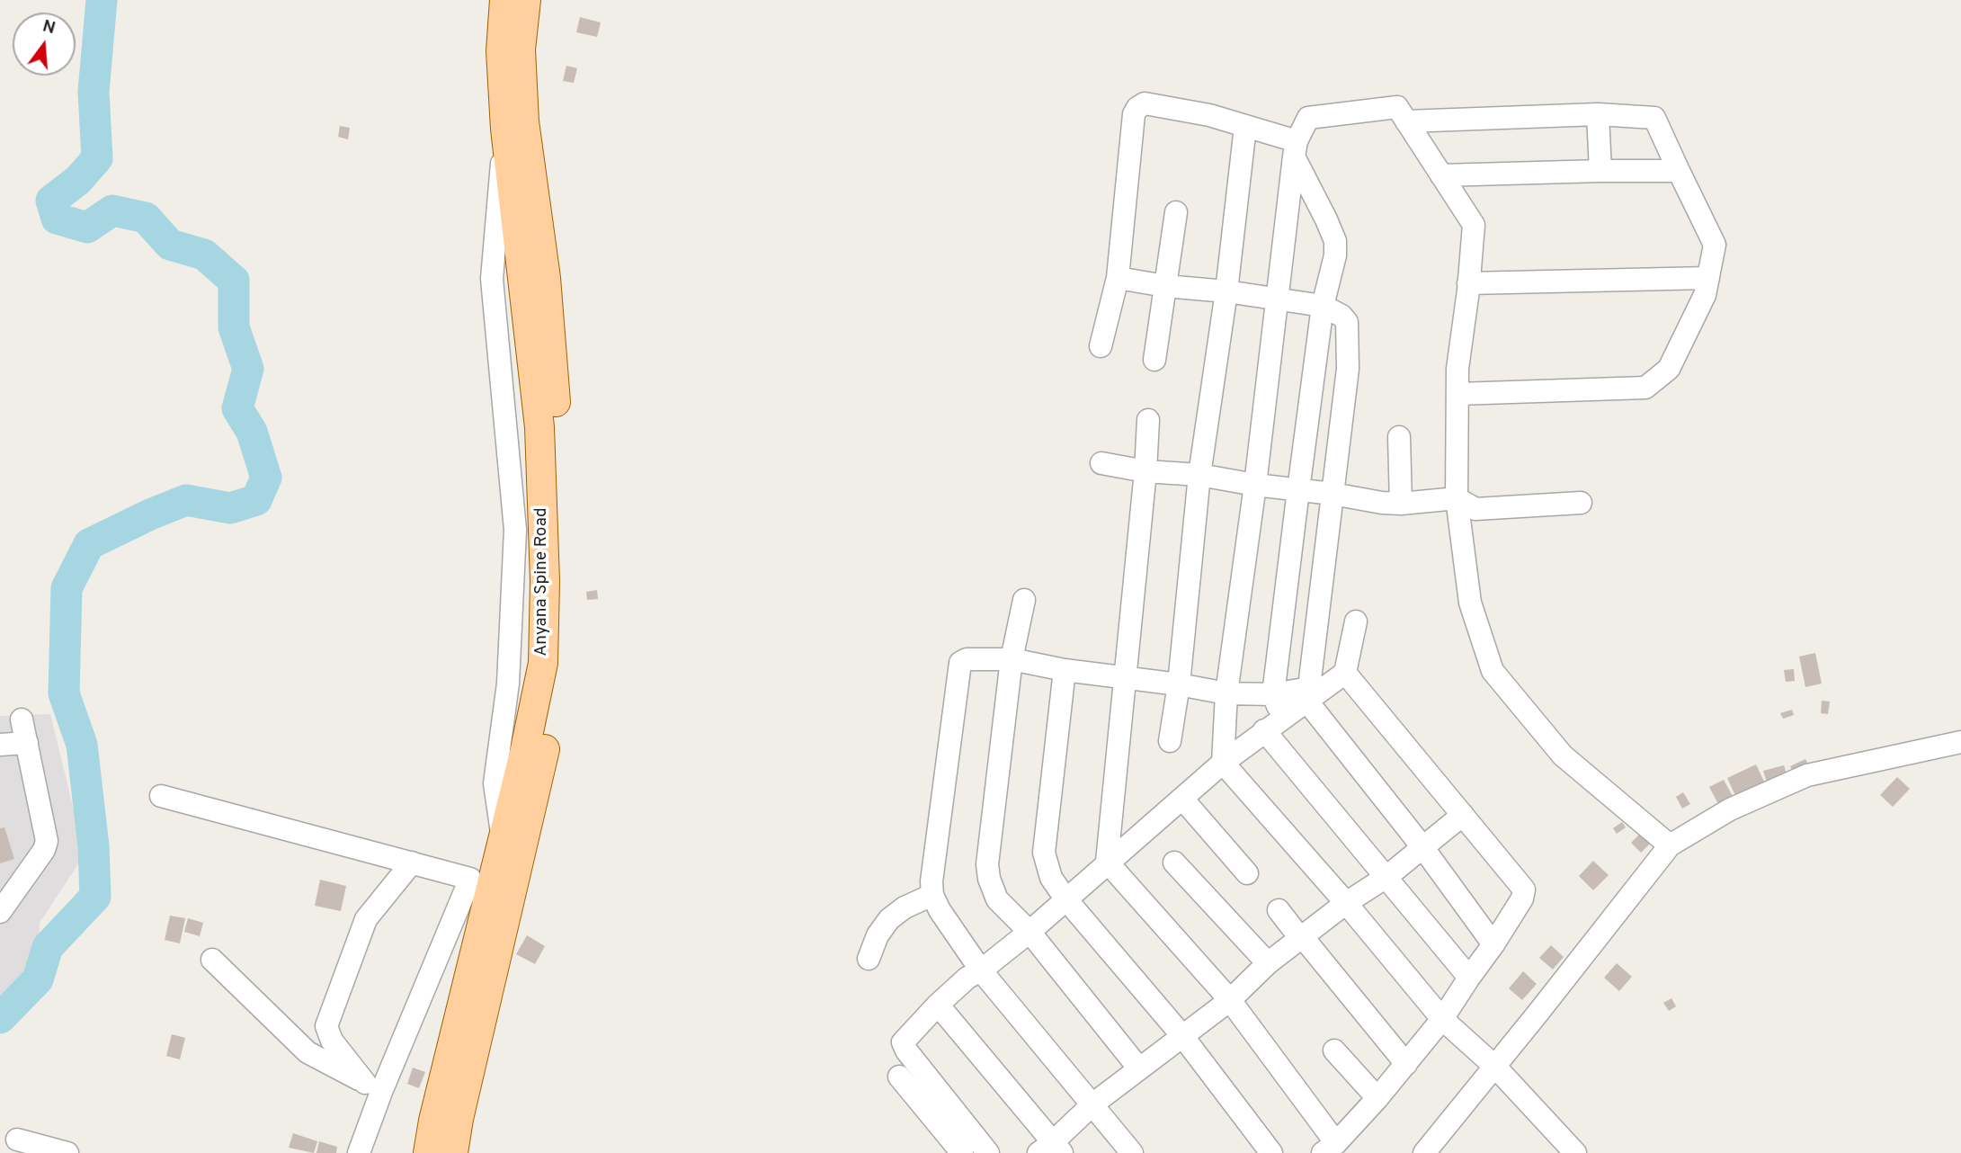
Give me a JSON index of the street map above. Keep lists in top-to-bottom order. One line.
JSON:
{"streets":{"main road":["Anyana Spine Road"]},"north":"top"}
